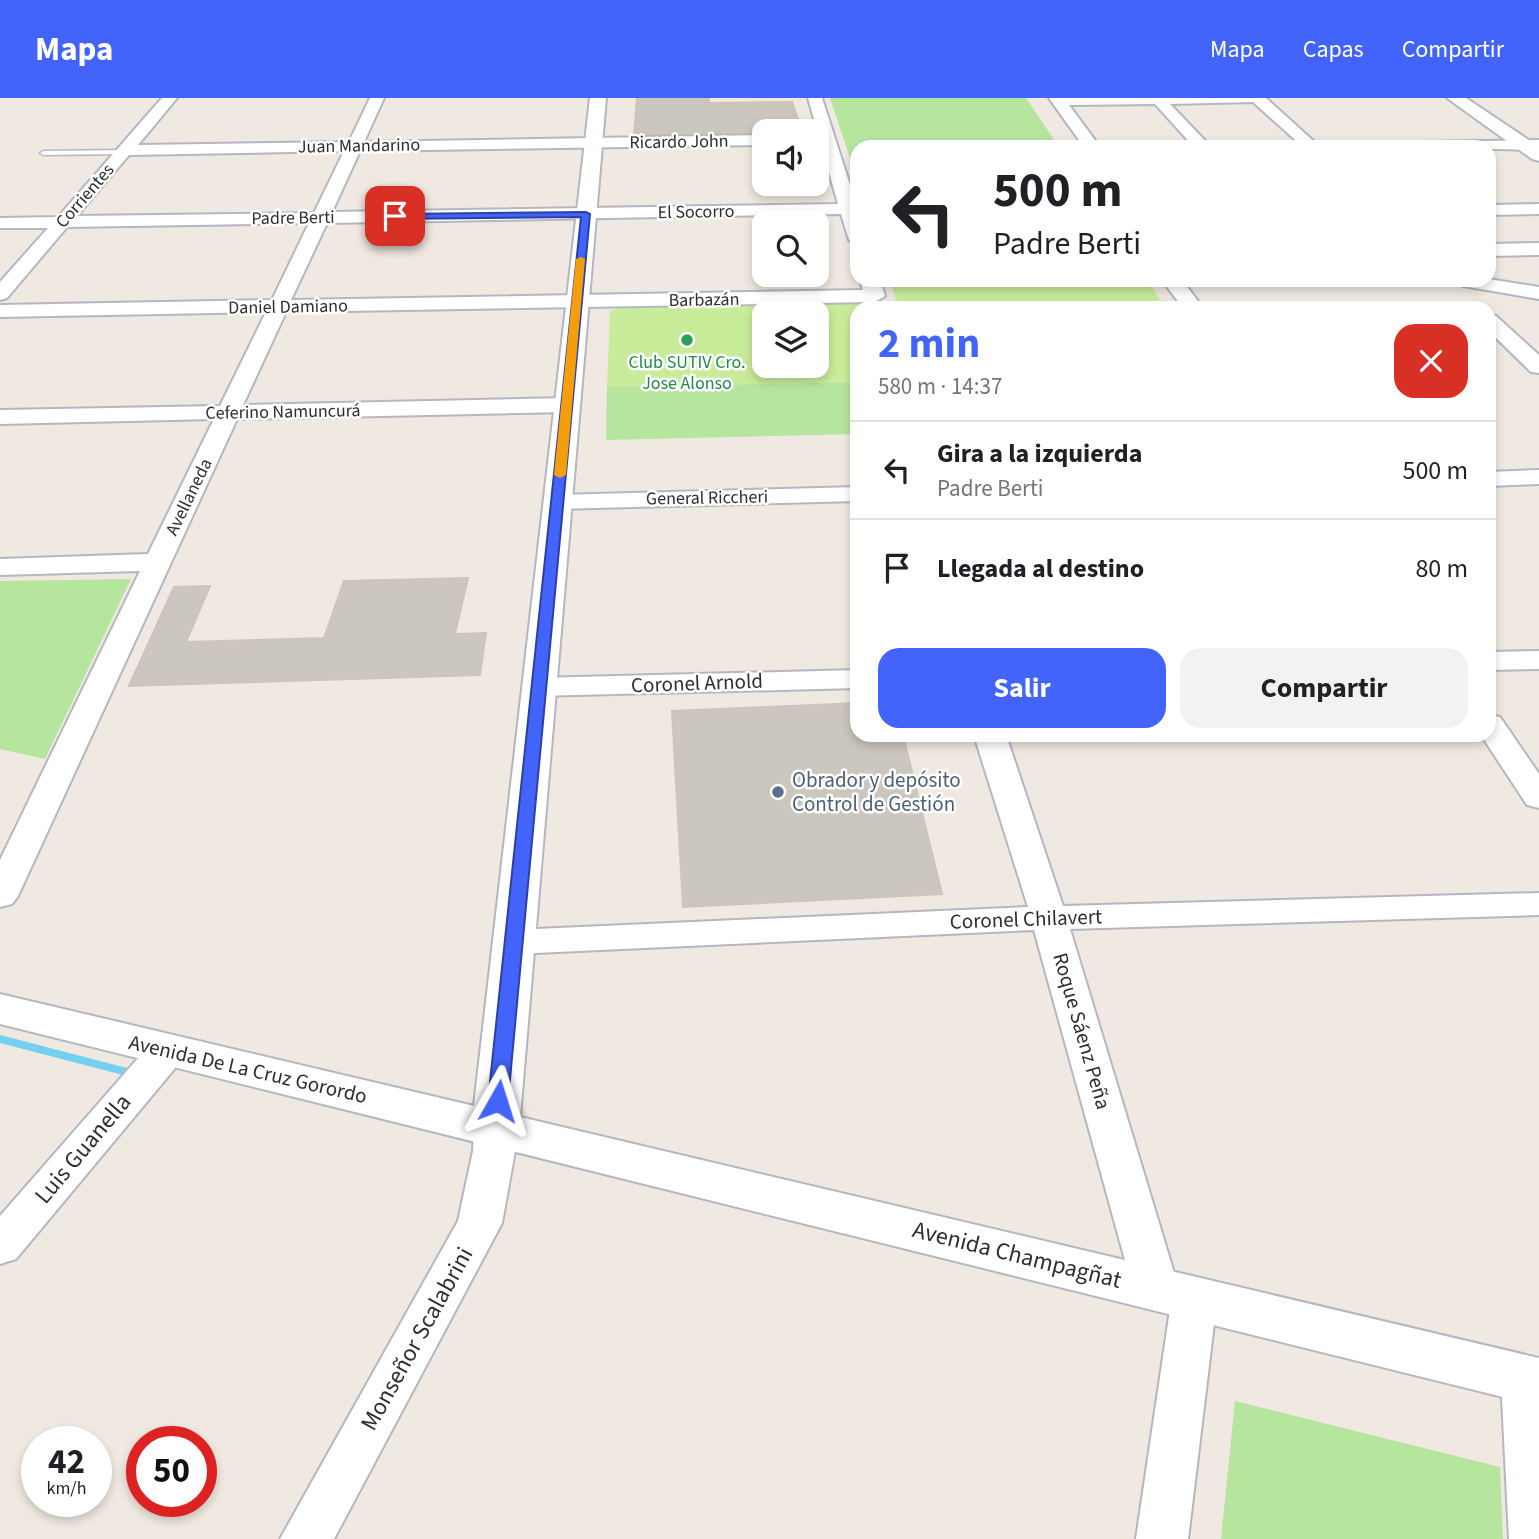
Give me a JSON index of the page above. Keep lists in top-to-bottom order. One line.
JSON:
{"streets":{"main road":["Avenida De La Cruz Gorordo","Avenida Champagñat"],"street":["Ricardo John","Juan Mandarino","Corrientes","El Socorro","Padre Berti","Barbazán","Daniel Damiano","Ceferino Namuncurá","Avellaneda","General Riccheri","Coronel Arnold","Coronel Chilavert","Roque Sáenz Peña","Luis Guanella","Monseñor Scalabrini"]},"crossings":[["Ricardo John","Juan Mandarino"],["Juan Mandarino","Corrientes"],["Juan Mandarino","Avellaneda"],["Corrientes","Padre Berti"],["El Socorro","Padre Berti"],["Padre Berti","Avellaneda"],["Barbazán","Daniel Damiano"],["Daniel Damiano","Avellaneda"],["Ceferino Namuncurá","Avellaneda"],["Coronel Chilavert","Roque Sáenz Peña"],["Roque Sáenz Peña","Avenida Champagñat"],["Avenida De La Cruz Gorordo","Luis Guanella"],["Avenida De La Cruz Gorordo","Avenida Champagñat"],["Avenida De La Cruz Gorordo","Monseñor Scalabrini"],["Avenida Champagñat","Monseñor Scalabrini"]],"places":["Club SUTIV Cro. Jose Alonso","Obrador y depósito Control de Gestión"],"page":{"header":"Mapa","nav":["Mapa","Capas","Compartir"],"turn":["500 m","Padre Berti"],"heading":["2 min","580 m · 14:37"],"list":[{"name":"Gira a la izquierda","note":"Padre Berti","value":"500 m"},{"name":"Llegada al destino","value":"80 m"}],"buttons":["Salir","Compartir"],"speed":"42 km/h","limit":"50"}}
